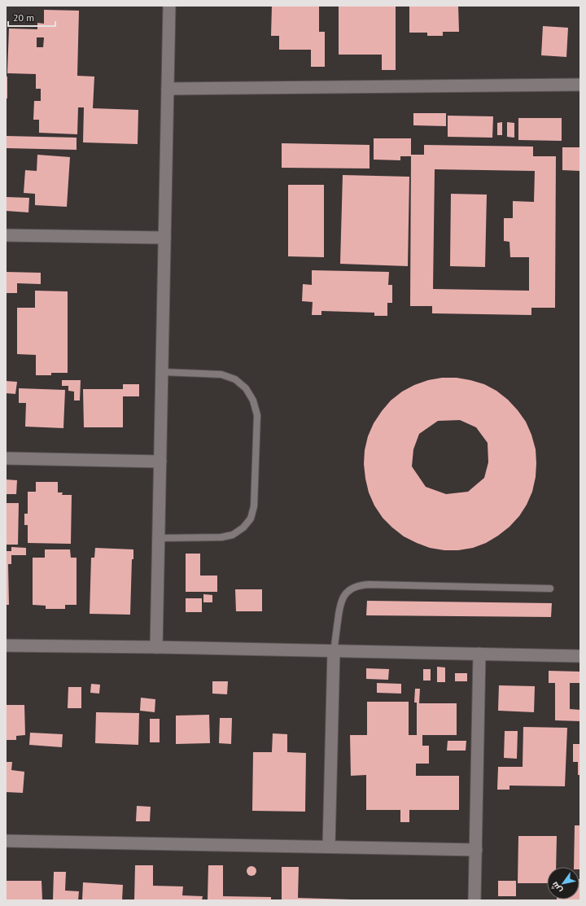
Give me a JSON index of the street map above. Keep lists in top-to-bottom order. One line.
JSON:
{"scale_bar":"20 m","north":"bottom left"}
